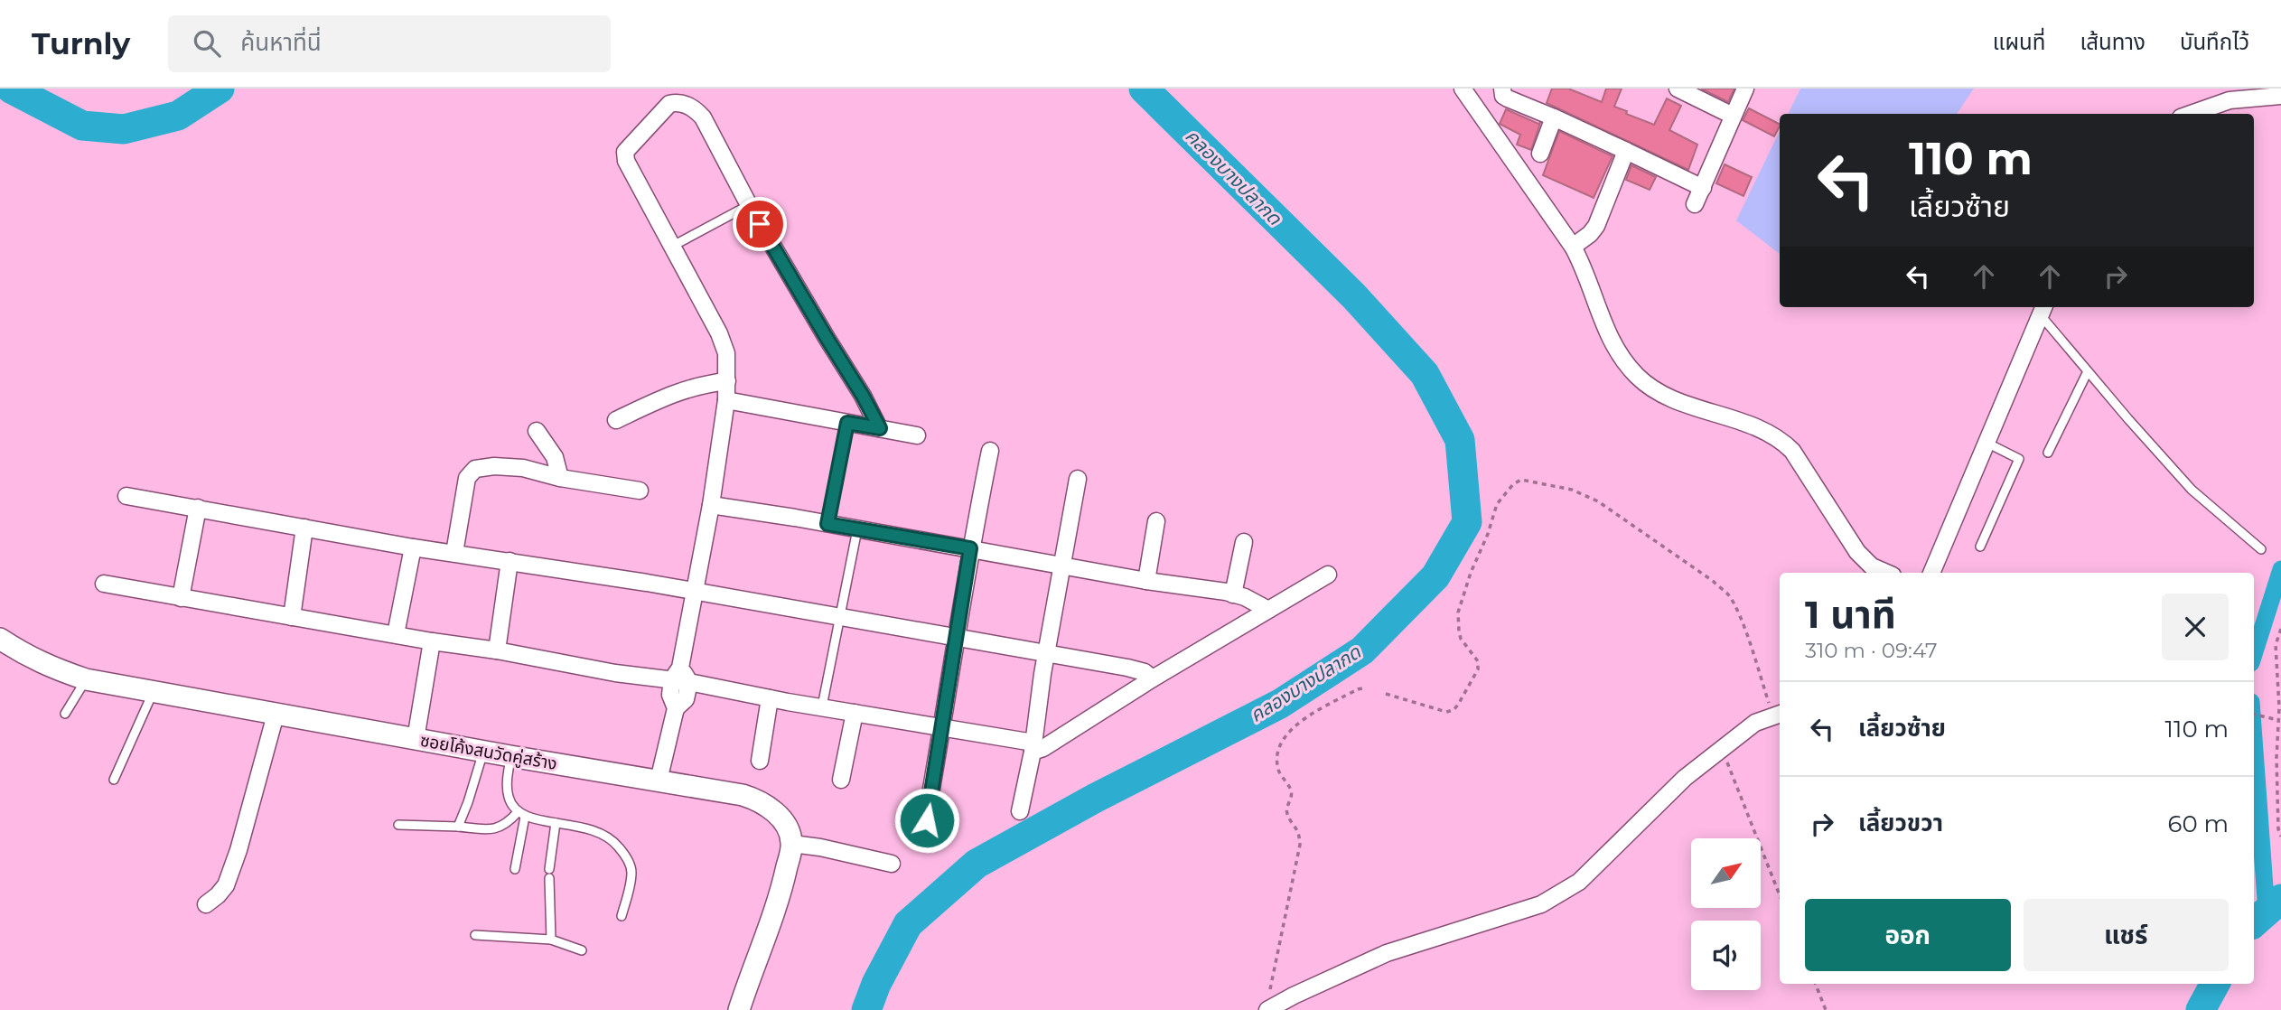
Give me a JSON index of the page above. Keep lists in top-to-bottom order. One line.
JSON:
{"streets":{"street":["ซอยโค้งสนวัดคู่สร้าง"]},"water":["คลองบางปลากด"],"north":"top right","page":{"header":"Turnly","search":"ค้นหาที่นี่","nav":["แผนที่","เส้นทาง","บันทึกไว้"],"turn":["110 m","เลี้ยวซ้าย"],"heading":["1 นาที","310 m · 09:47"],"list":[{"name":"เลี้ยวซ้าย","value":"110 m"},{"name":"เลี้ยวขวา","value":"60 m"}],"buttons":["ออก","แชร์"]}}
